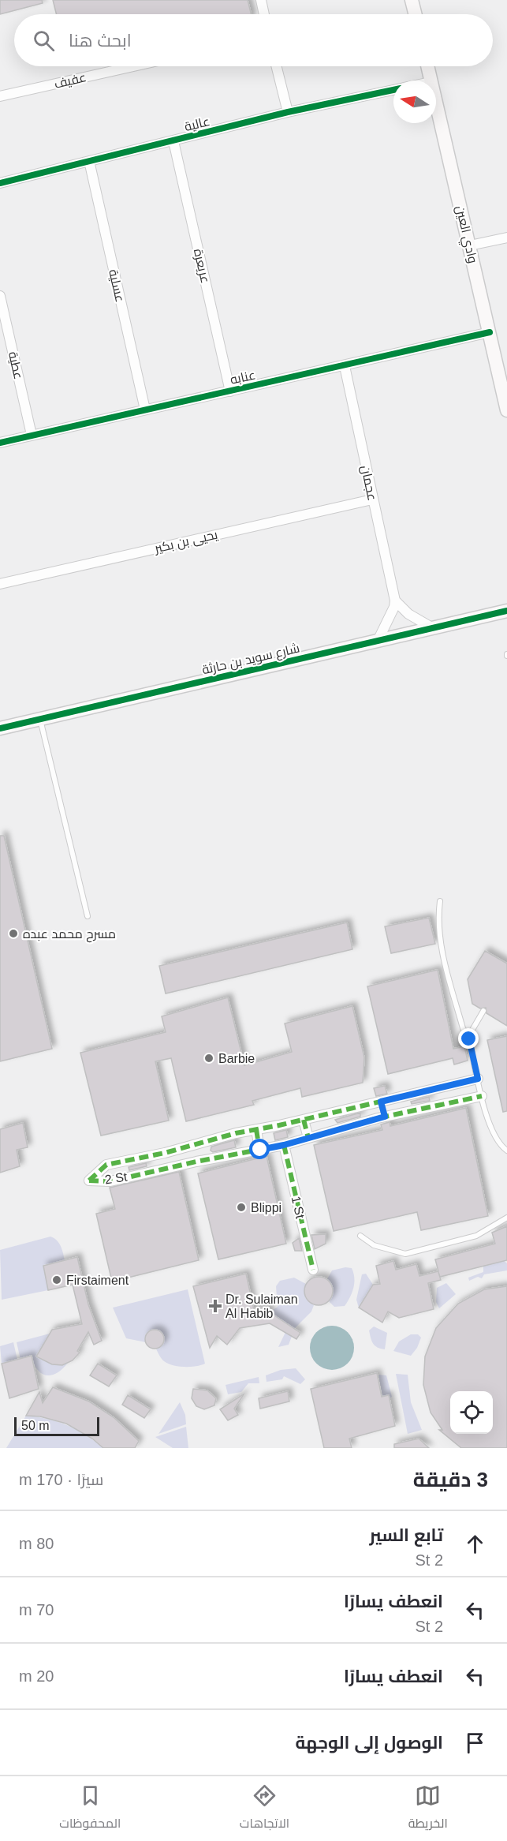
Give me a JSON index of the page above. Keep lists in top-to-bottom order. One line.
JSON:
{"streets":{"street":["عفيف","عالية","وادي العين","عريعرة","عسلية","عطية","عنابه","عجمان","يحيى بن بكير","شارع سويد بن حارثة","2 St","1 St"]},"crossings":[["عالية","عريعرة"],["عالية","عسلية"],["وادي العين","عنابه"],["عريعرة","عنابه"],["عسلية","عنابه"],["عطية","عنابه"],["عنابه","عجمان"],["عجمان","يحيى بن بكير"],["2 St","1 St"]],"places":{"other":["مسرح محمد عبده","Barbie","Blippi","Firstaiment"],"health":["Dr. Sulaiman Al Habib"]},"scale_bar":"50 m","north":"left","page":{"search":"ابحث هنا","scale":"50 m","heading":["3 دقيقة","سيرًا · 170 m"],"list":[["تابع السير","2 St","80 m"],["انعطف يسارًا","2 St","70 m"],["انعطف يسارًا","20 m"],"الوصول إلى الوجهة"],"nav":["الخريطة","الاتجاهات","المحفوظات"]}}
